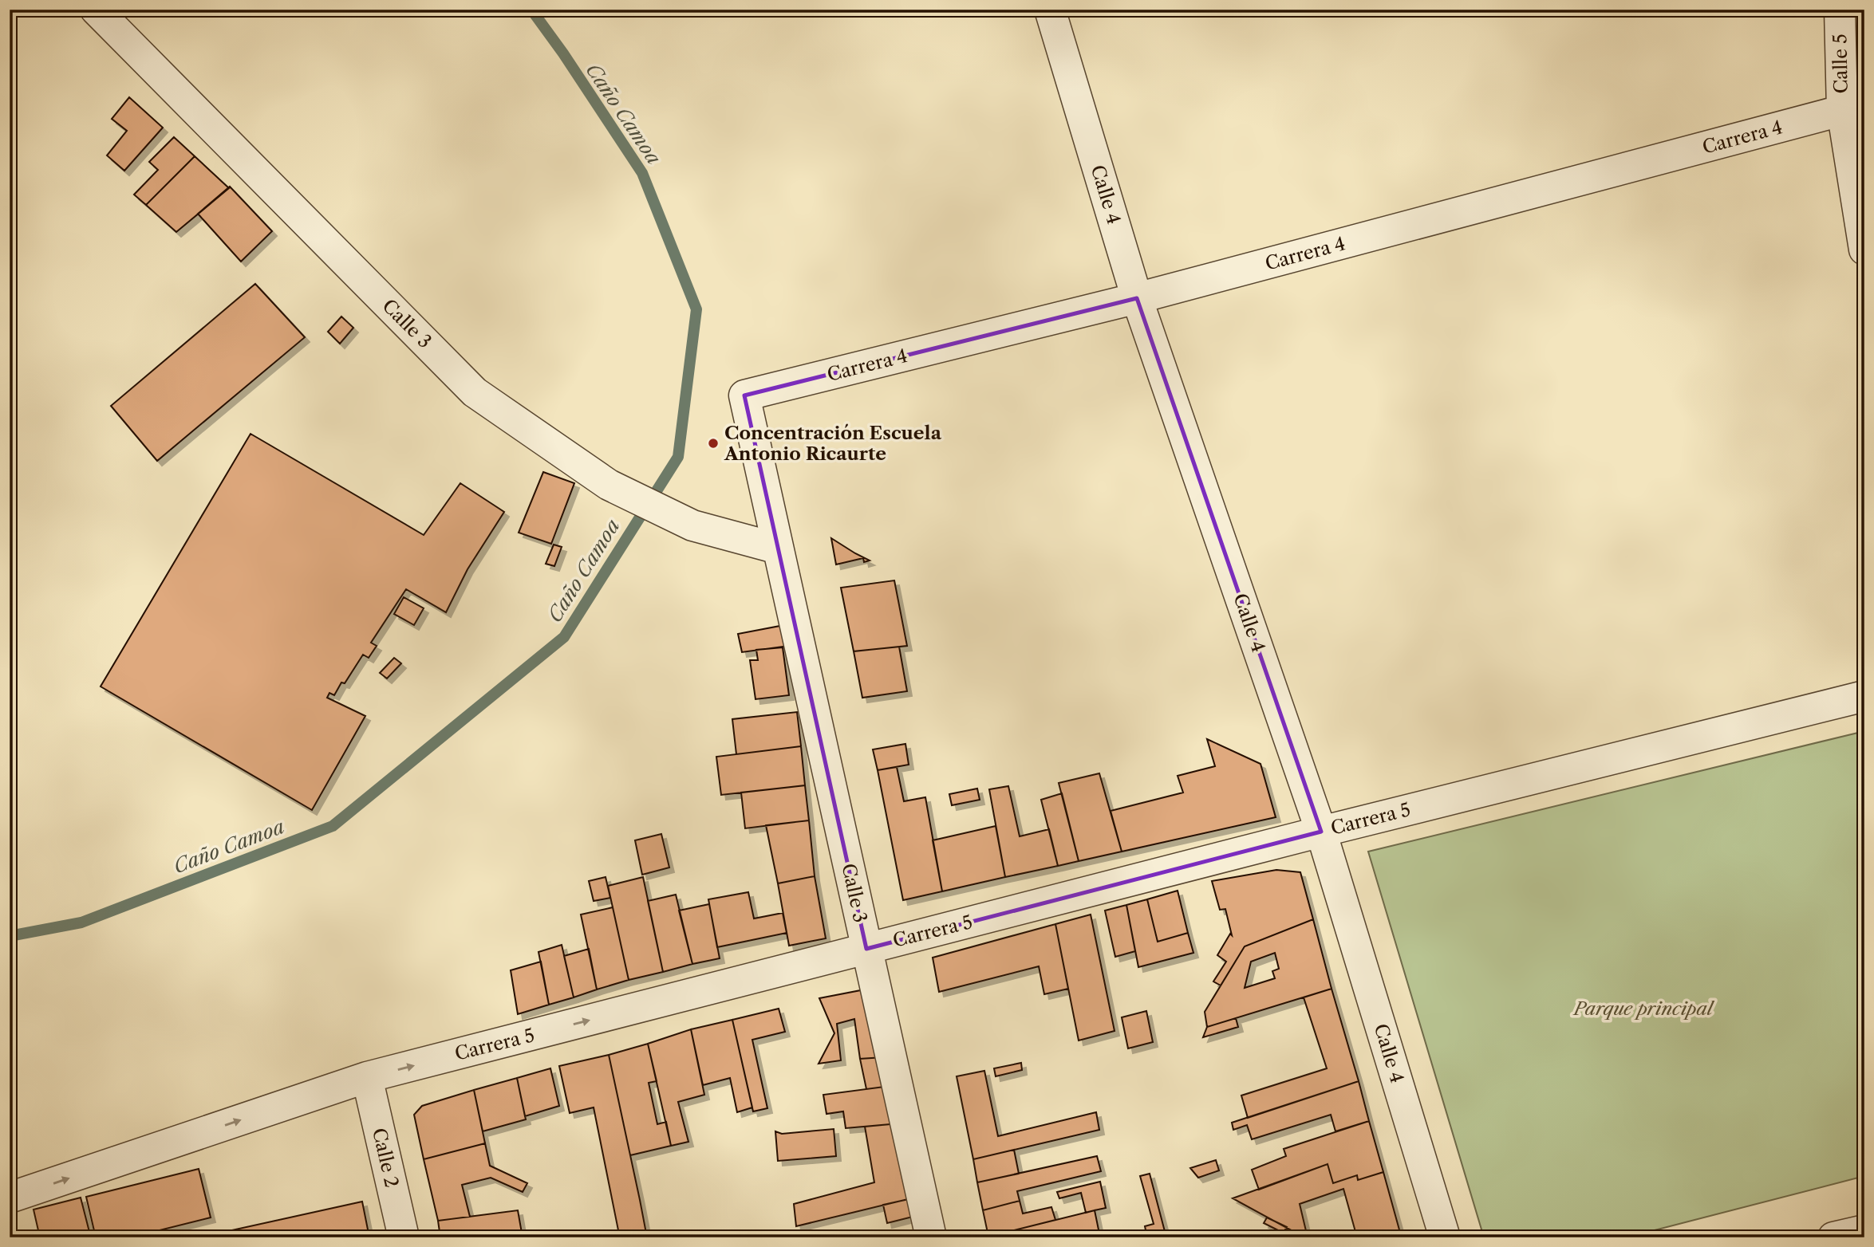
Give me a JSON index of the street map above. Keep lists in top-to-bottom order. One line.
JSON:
{"streets":{"street":["Calle 5","Carrera 4","Calle 4","Calle 3","Carrera 5","Calle 2"]},"crossings":[["Calle 5","Carrera 4"],["Carrera 4","Calle 4"],["Carrera 4","Calle 3"],["Calle 4","Carrera 5"],["Calle 3","Carrera 5"],["Carrera 5","Calle 2"]],"one_way":["Carrera 5"],"water":["Caño Camoa"],"parks":["Parque principal"],"places":["Concentración Escuela Antonio Ricaurte"]}
